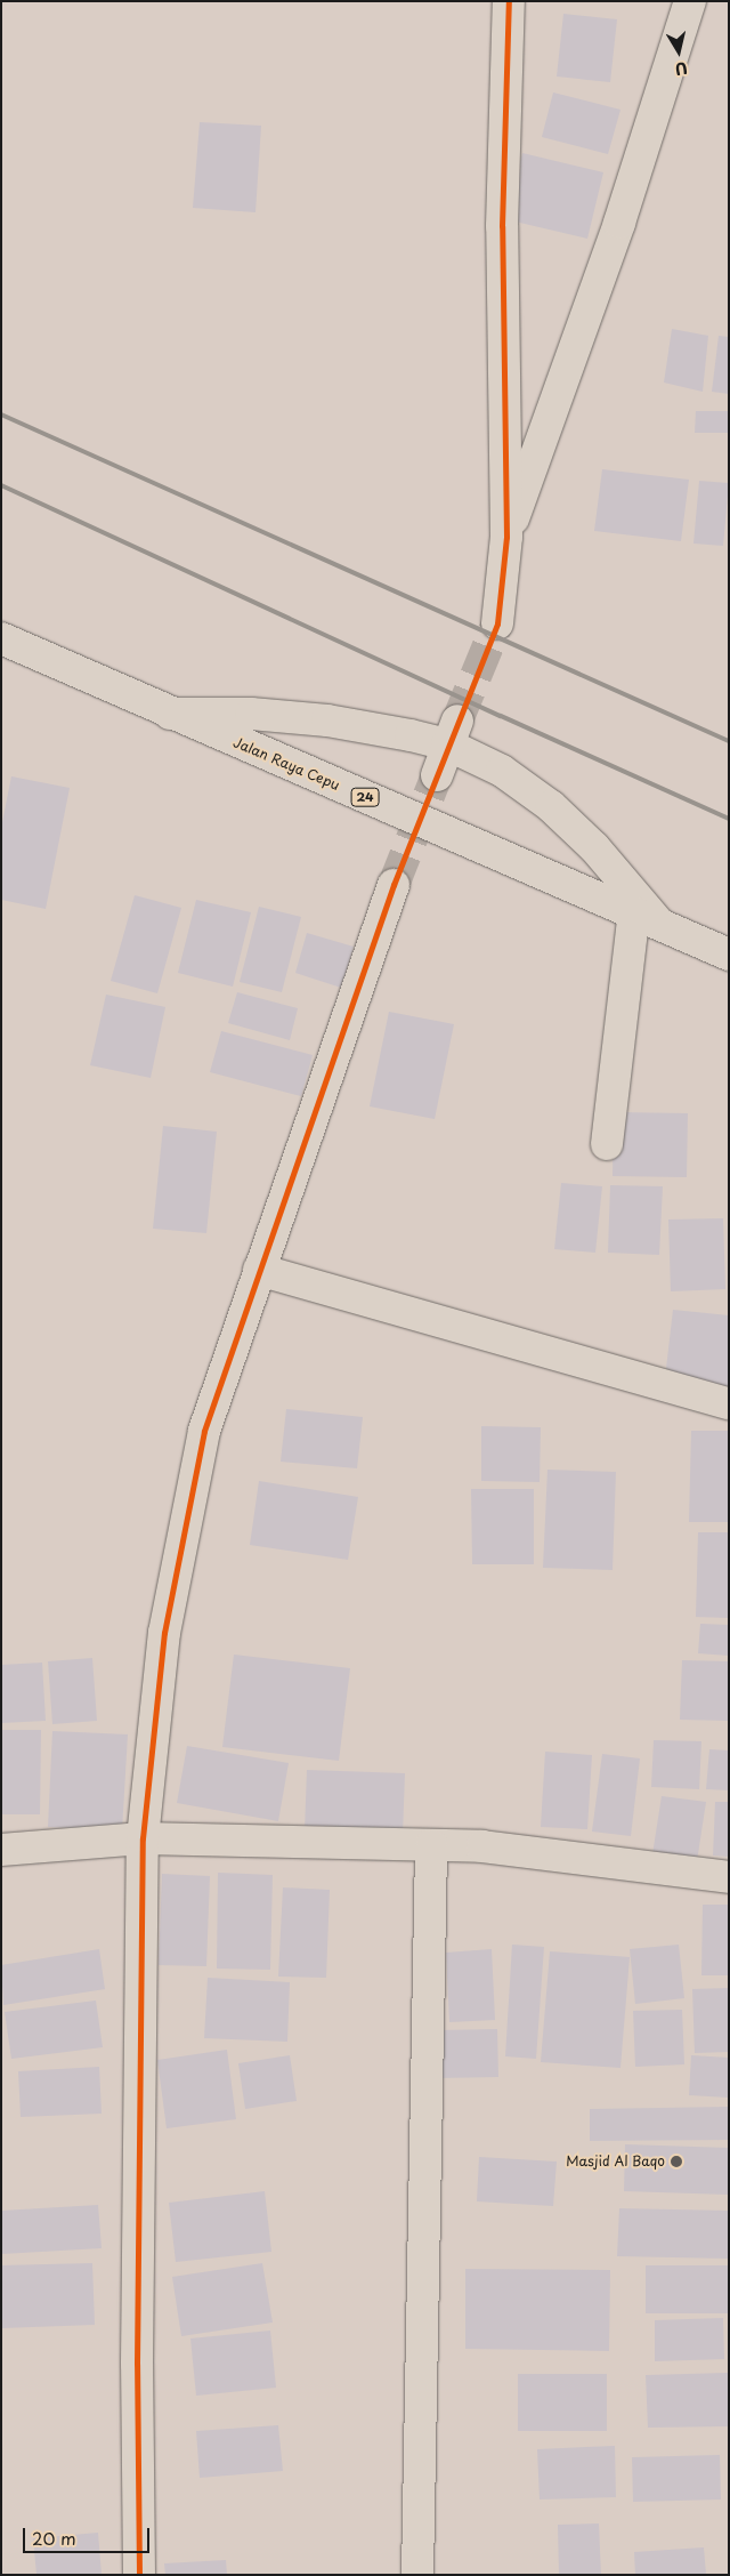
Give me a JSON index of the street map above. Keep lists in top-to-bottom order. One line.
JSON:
{"streets":{"main road":["Jalan Raya Cepu","24"]},"places":["Masjid Al Baqo"],"scale_bar":"20 m","north":"bottom"}
